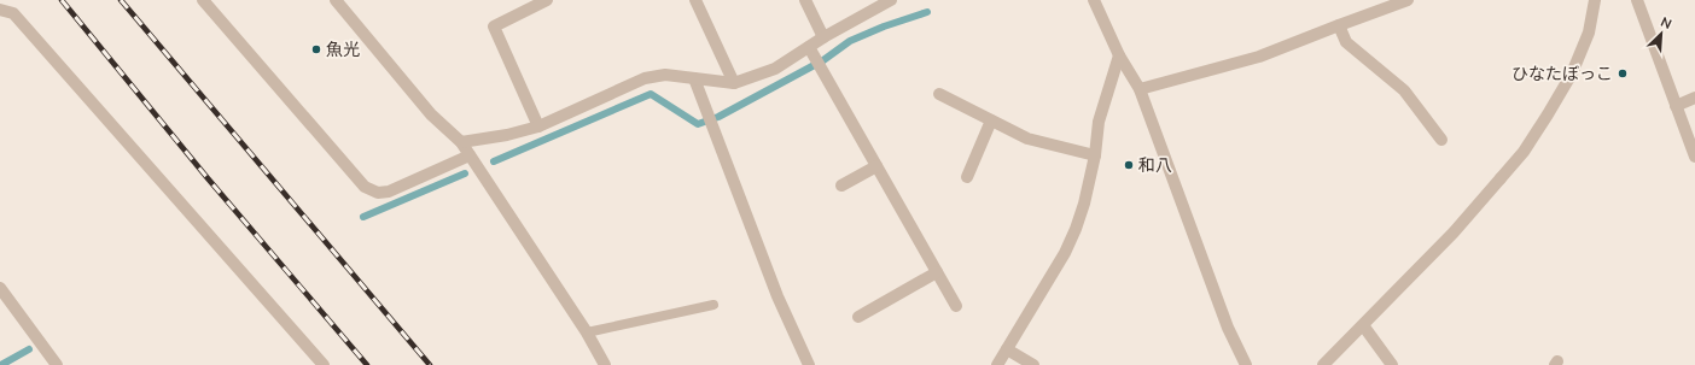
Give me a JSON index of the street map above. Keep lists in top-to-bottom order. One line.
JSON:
{"places":["魚光","ひなたぼっこ","和八"],"north":"top right"}
